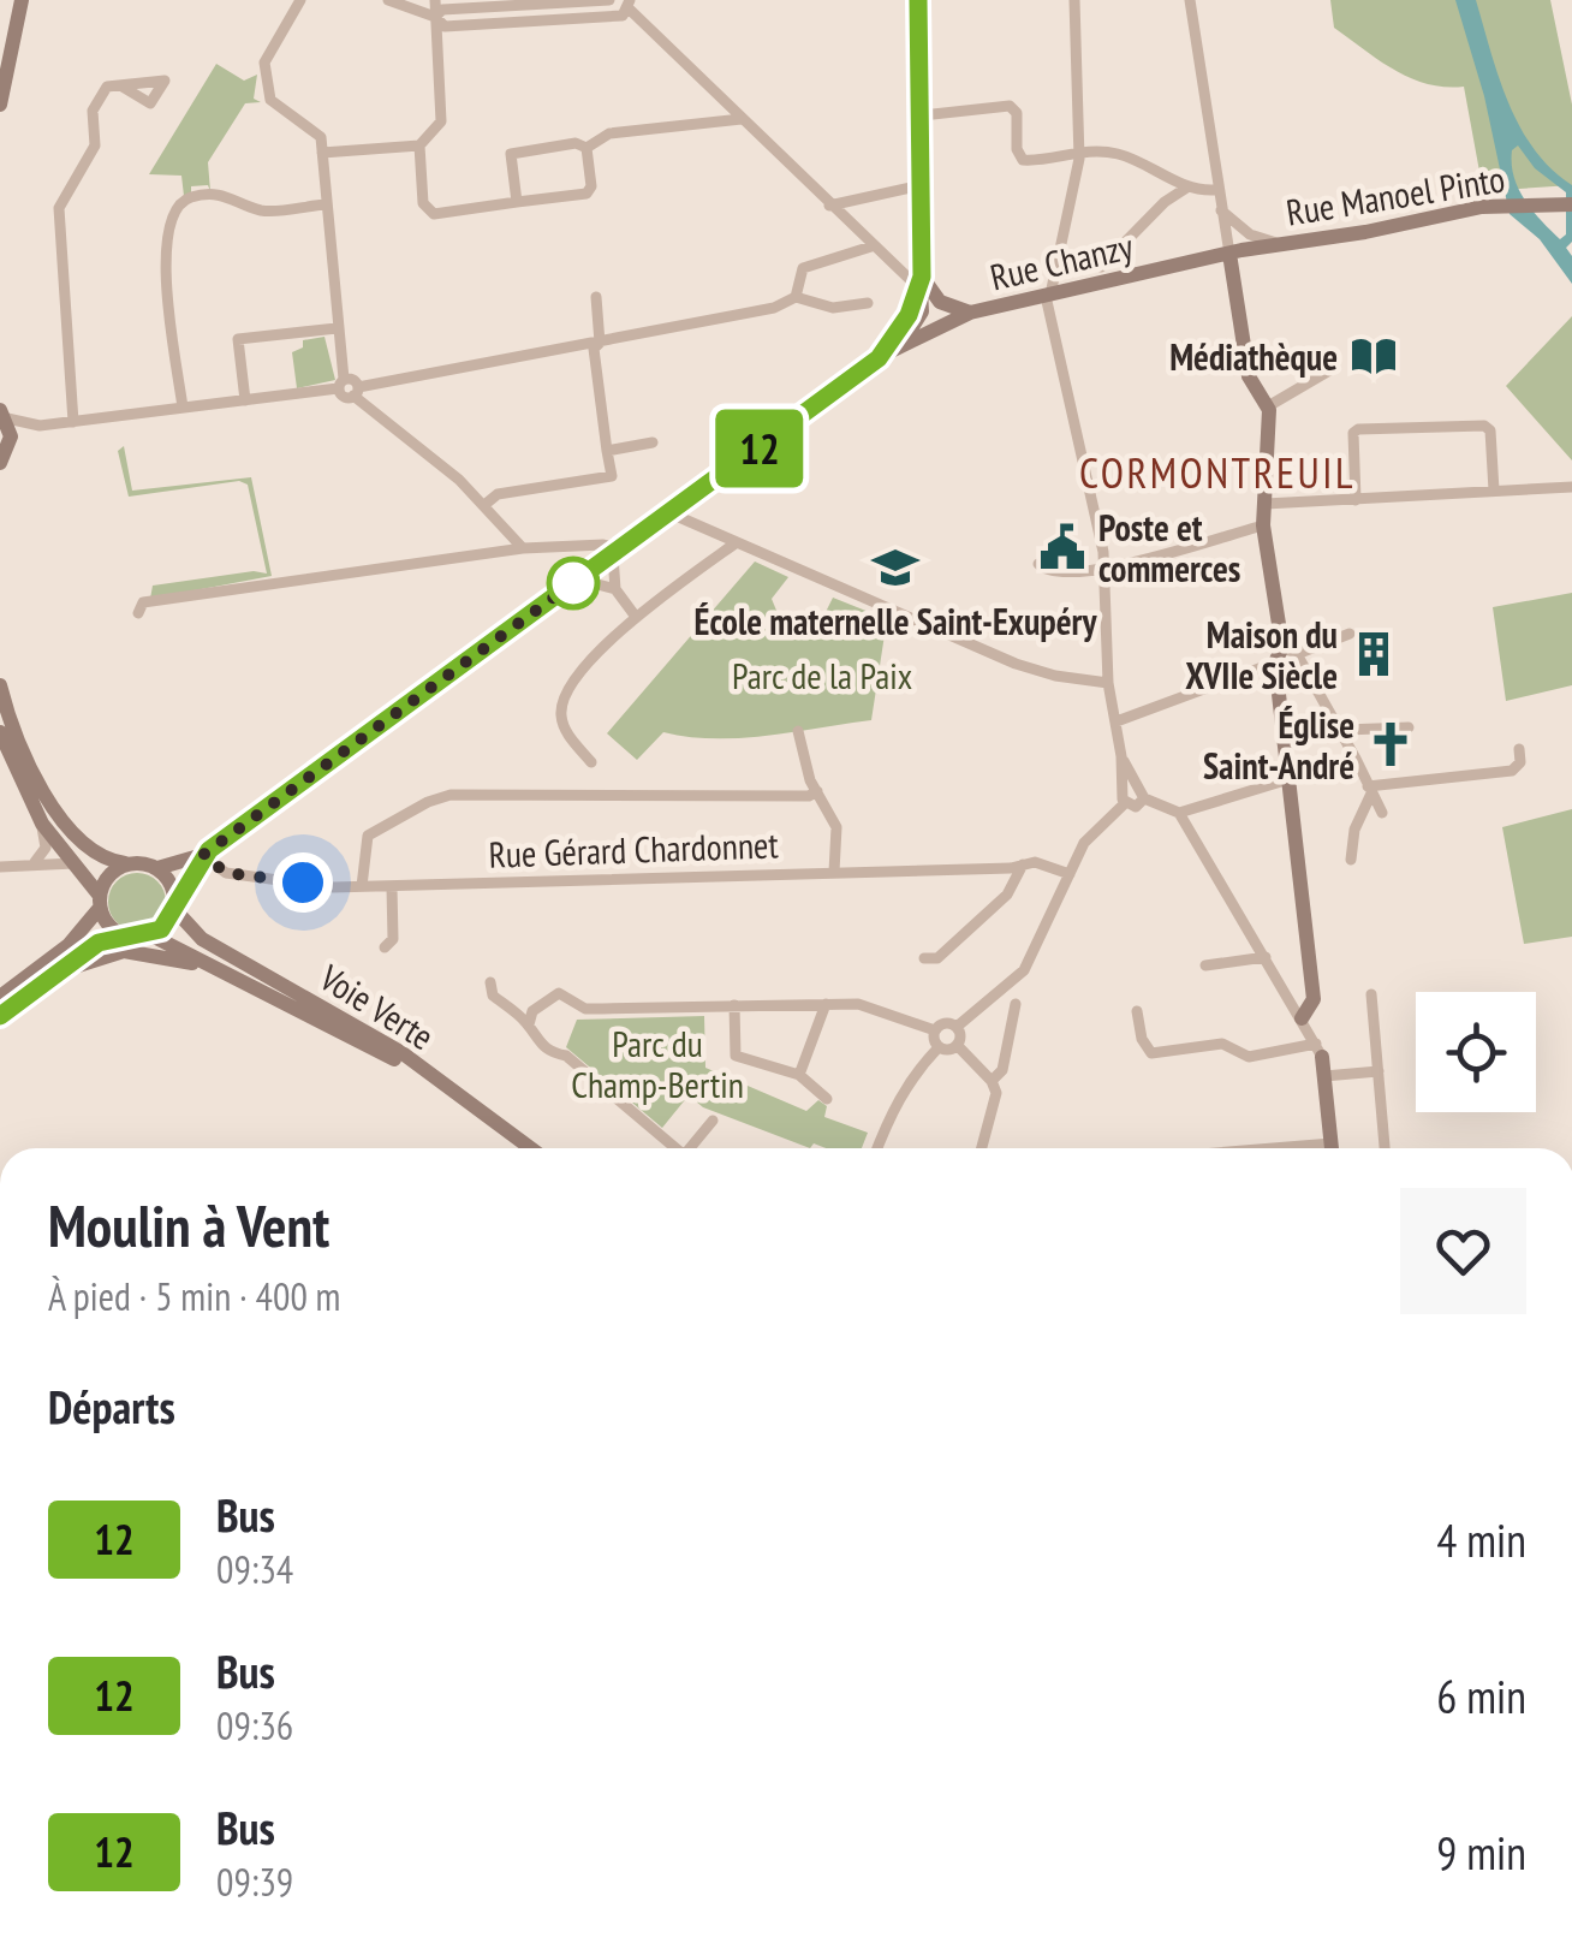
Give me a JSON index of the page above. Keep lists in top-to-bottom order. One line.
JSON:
{"streets":{"main road":["Rue Manoel Pinto","Rue Chanzy","Voie Verte"],"street":["Rue Gérard Chardonnet"]},"crossings":[["Rue Manoel Pinto","Rue Chanzy"]],"districts":["CORMONTREUIL"],"parks":["Parc de la Paix","Parc du Champ-Bertin"],"places":{"library":["Médiathèque"],"public building":["Poste et commerces"],"school or university":["École maternelle Saint-Exupéry"],"building":["Maison du XVIIe Siècle"],"church":["Église Saint-André"]},"lines":["bus line 12"],"page":{"on_map":"12","heading":[["Moulin à Vent","À pied · 5 min · 400 m"],"Départs"],"list":[{"mark":"12","name":"Bus","note":"09:34","value":"4 min"},{"mark":"12","name":"Bus","note":"09:36","value":"6 min"},{"mark":"12","name":"Bus","note":"09:39","value":"9 min"}]}}
